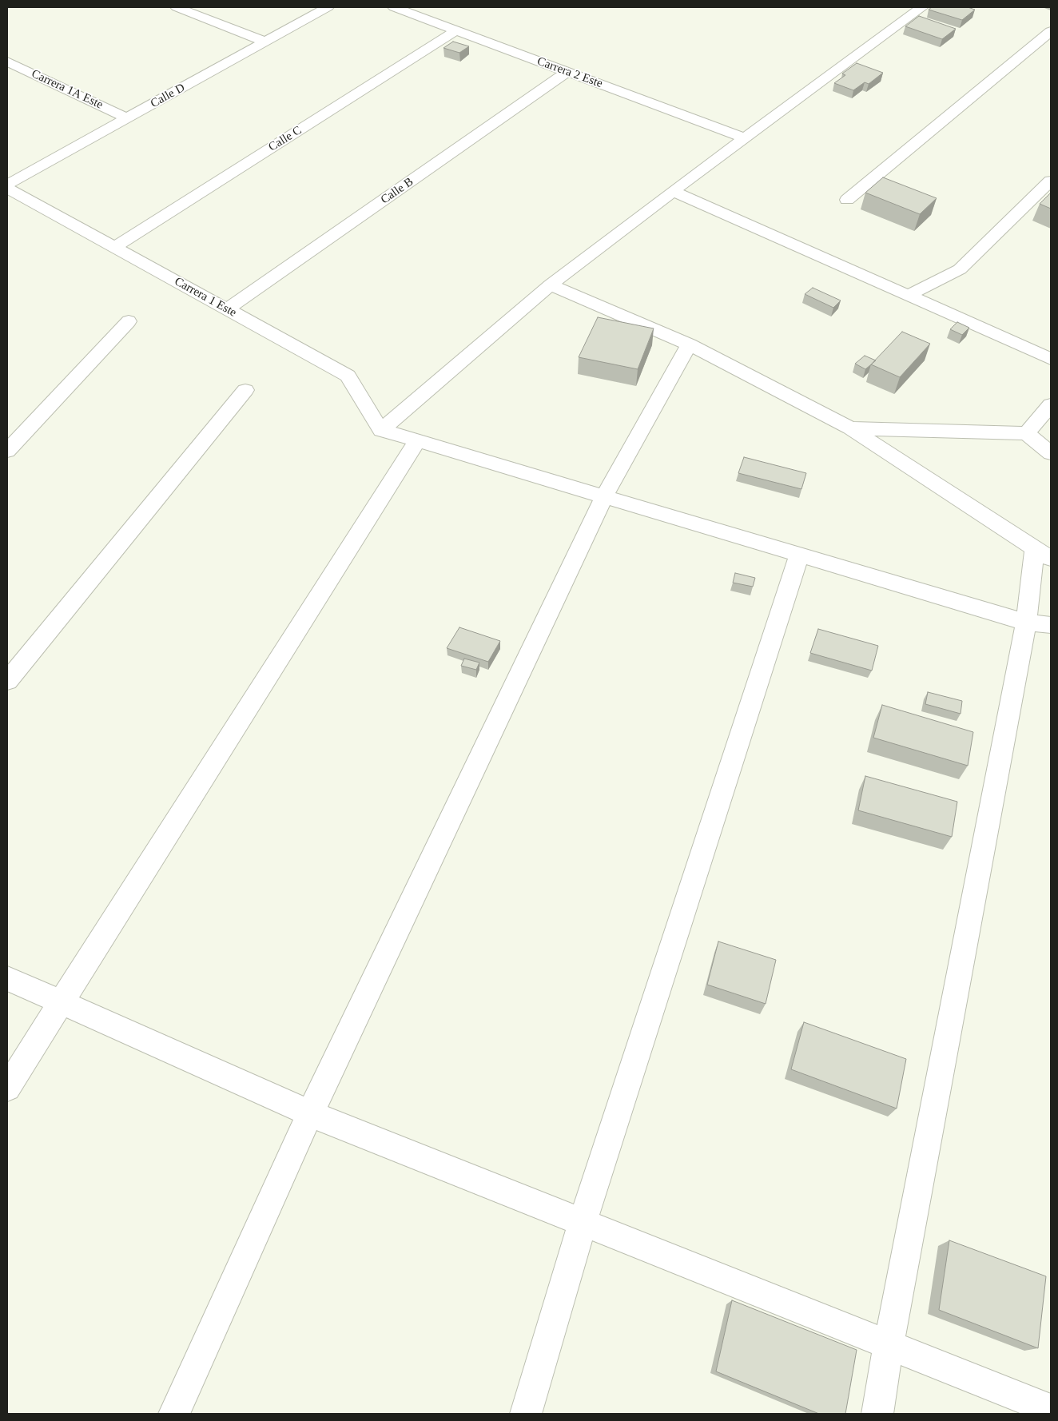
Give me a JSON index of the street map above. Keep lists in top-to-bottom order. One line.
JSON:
{"streets":{"street":["Carrera 2 Este","Carrera 1A Este","Calle D","Calle C","Calle B","Carrera 1 Este"]},"crossings":[["Carrera 2 Este","Calle C"],["Carrera 2 Este","Calle B"],["Carrera 1A Este","Calle D"],["Calle C","Carrera 1 Este"],["Calle B","Carrera 1 Este"]]}
